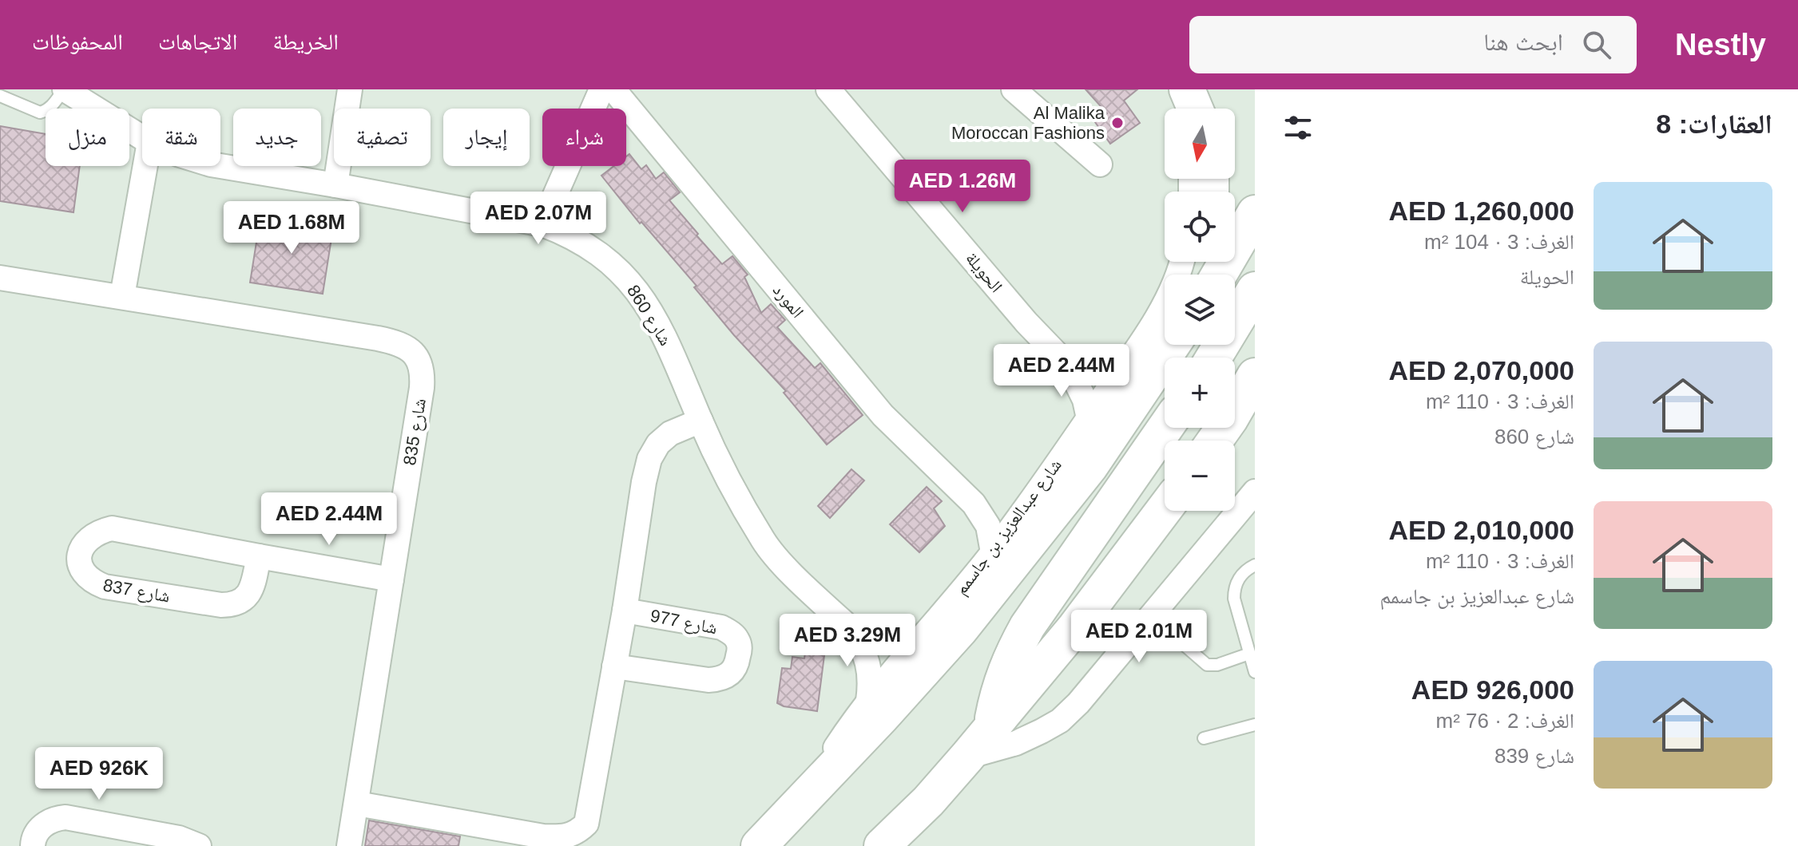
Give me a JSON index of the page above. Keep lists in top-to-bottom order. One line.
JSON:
{"streets":{"main road":["شارع عبدالعزيز بن جاسمم"],"street":["الحويلة","المورد","شارع 860","شارع 835","شارع 837","شارع 977"]},"crossings":[["الحويلة","شارع عبدالعزيز بن جاسمم"],["المورد","شارع عبدالعزيز بن جاسمم"],["شارع 860","شارع عبدالعزيز بن جاسمم"],["شارع 860","شارع 977"],["شارع 835","شارع 837"],["شارع 835","شارع 977"]],"places":["Al Malika Moroccan Fashions"],"north":"bottom","page":{"header":"Nestly","search":"ابحث هنا","nav":["الخريطة","الاتجاهات","المحفوظات"],"heading":"العقارات: 8","map_buttons":["+","−"],"chip":["شراء","إيجار","تصفية","جديد","شقة","منزل"],"price":["AED 1.26M","AED 2.07M","AED 1.68M","AED 2.44M","AED 2.44M","AED 2.01M","AED 3.29M","AED 926K"],"list":[{"name":"AED 1,260,000","note":"الغرف: 3 · 104 m² · الحويلة"},{"name":"AED 2,070,000","note":"الغرف: 3 · 110 m² · شارع 860"},{"name":"AED 2,010,000","note":"الغرف: 3 · 110 m² · شارع عبدالعزيز بن جاسمم"},{"name":"AED 926,000","note":"الغرف: 2 · 76 m² · شارع 839"}]}}
